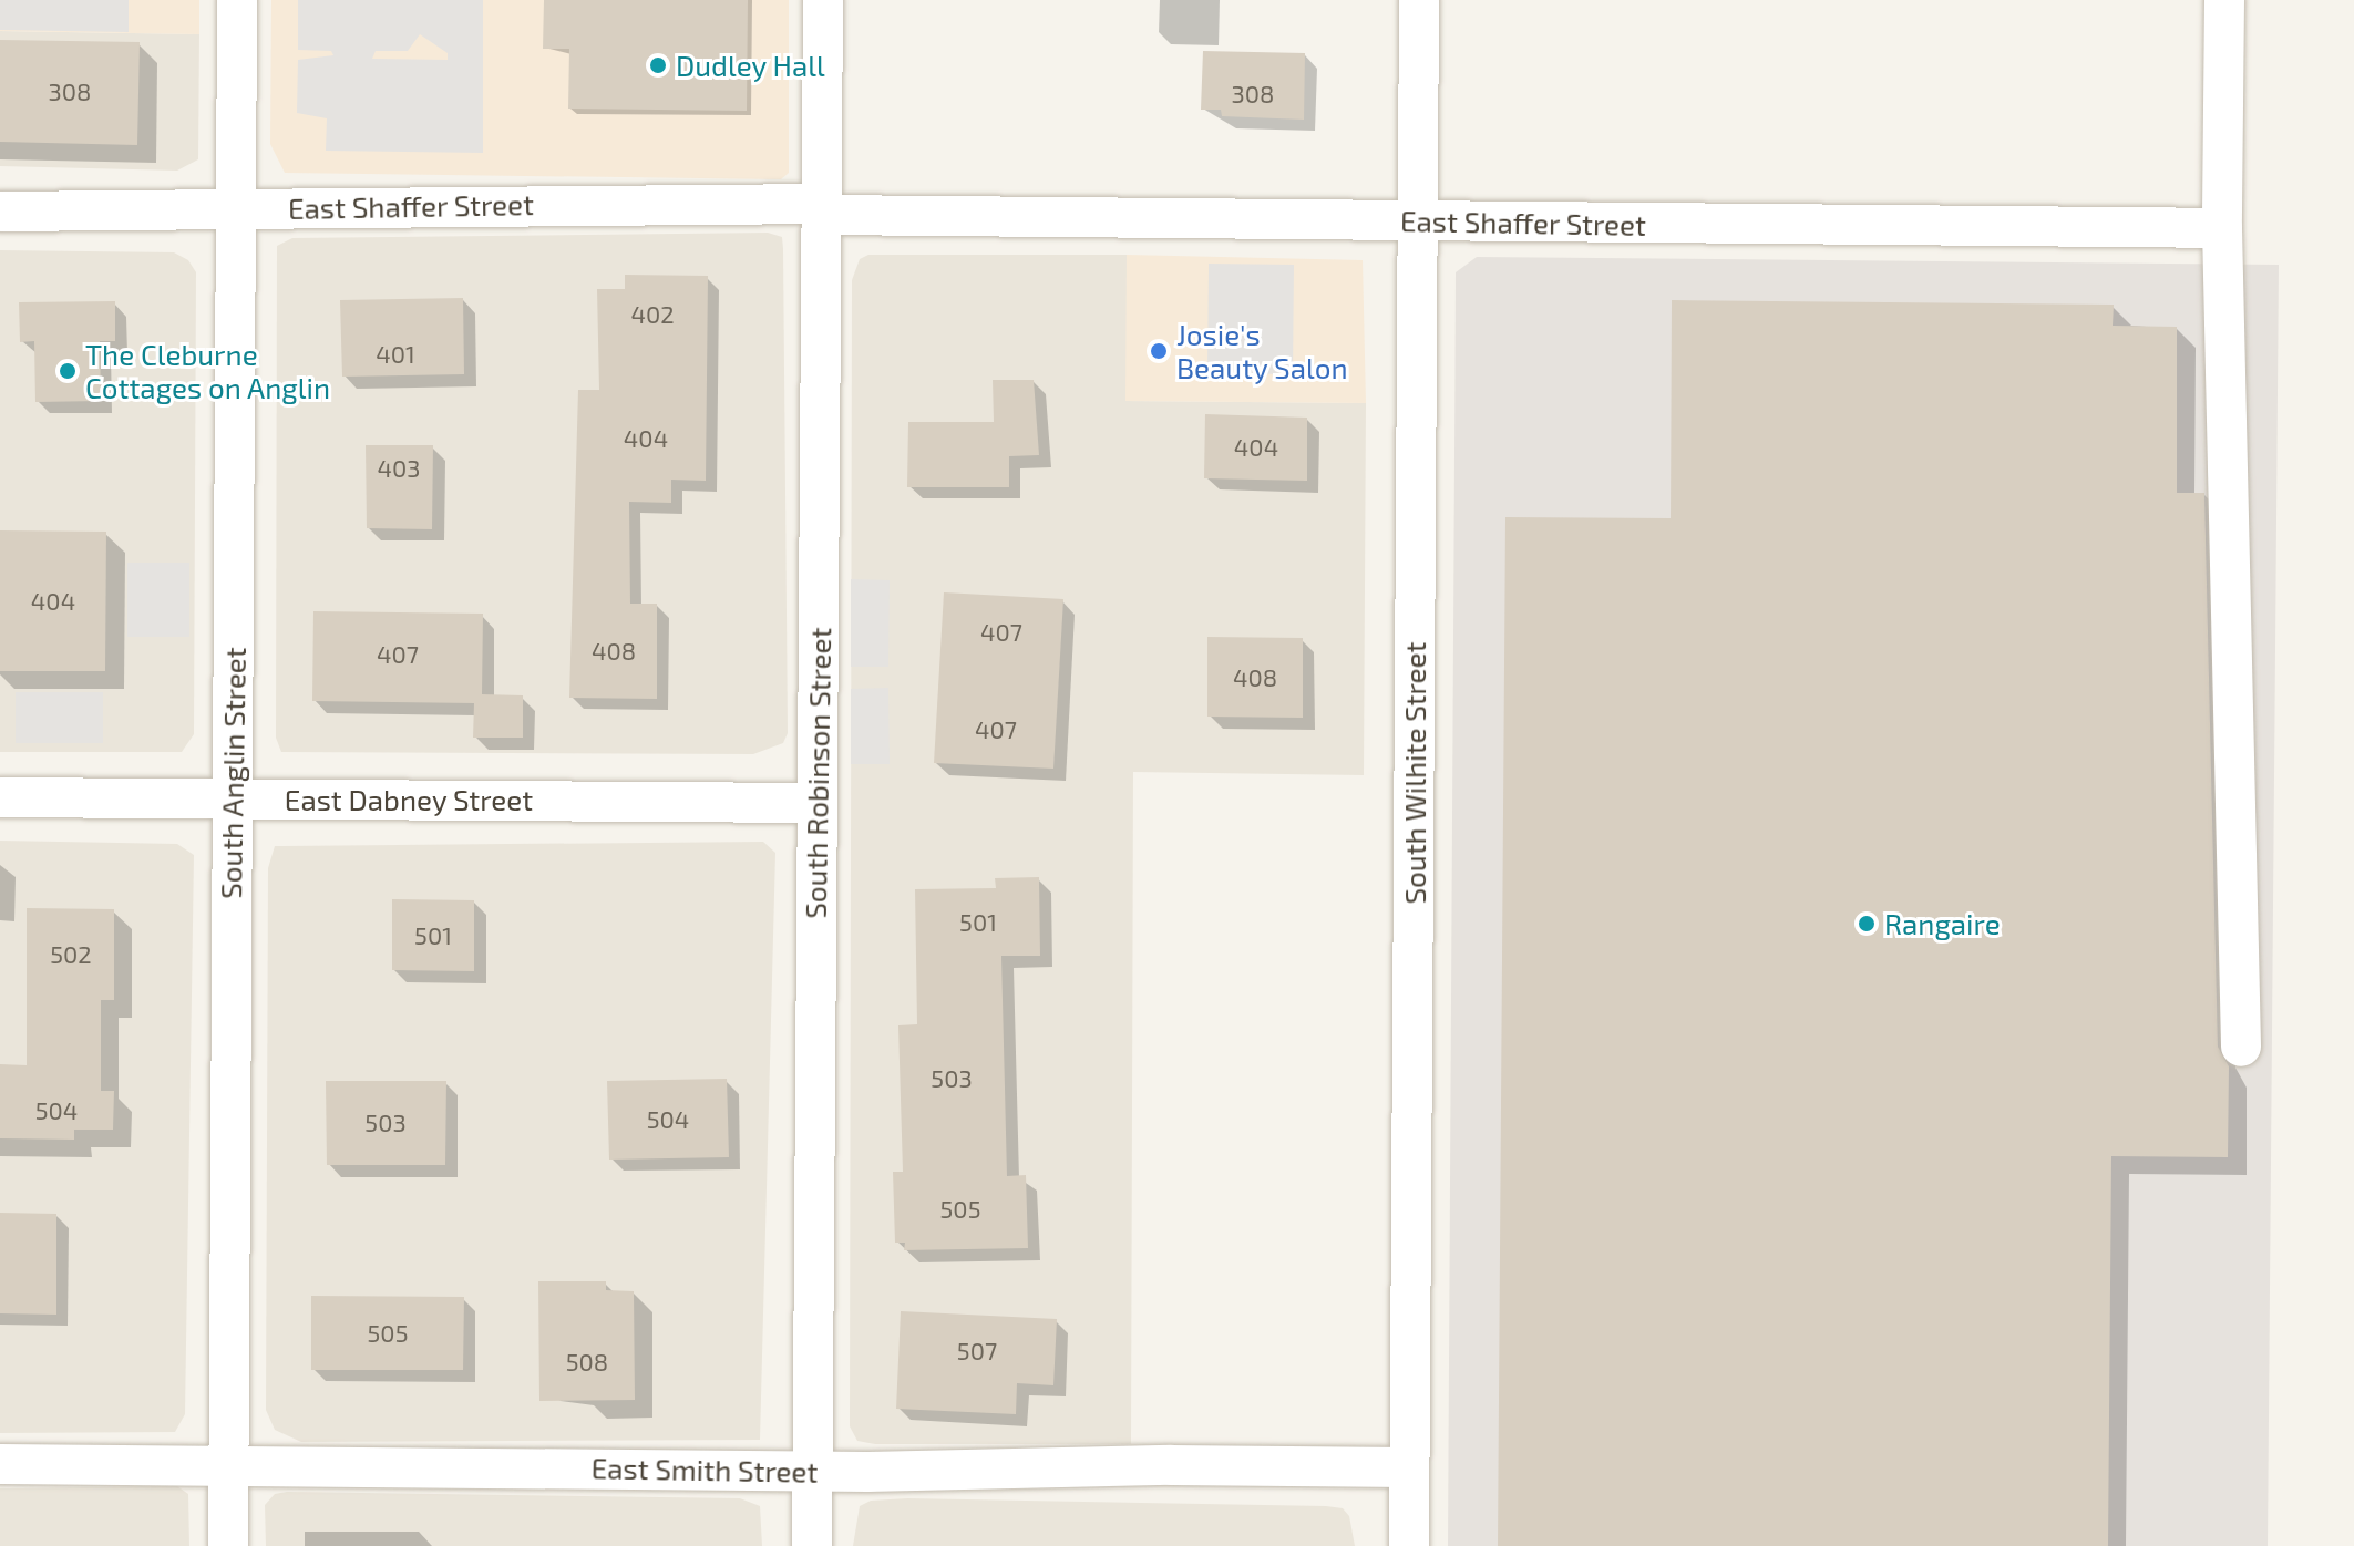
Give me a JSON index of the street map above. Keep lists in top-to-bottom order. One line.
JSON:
{"streets":{"street":["East Shaffer Street","South Anglin Street","South Robinson Street","South Wilhite Street","East Dabney Street","East Smith Street"]},"crossings":[["East Shaffer Street","South Anglin Street"],["East Shaffer Street","South Robinson Street"],["East Shaffer Street","South Wilhite Street"],["South Anglin Street","East Dabney Street"],["South Anglin Street","East Smith Street"],["South Robinson Street","East Dabney Street"],["South Robinson Street","East Smith Street"],["South Wilhite Street","East Smith Street"]],"places":["Dudley Hall","Josie's Beauty Salon","The Cleburne Cottages on Anglin","Rangaire"],"house_numbers":["308","308","402","401","404","404","403","404","407","408","407","408","407","501","501","502","503","504","504","503","505","505","507","508"]}
